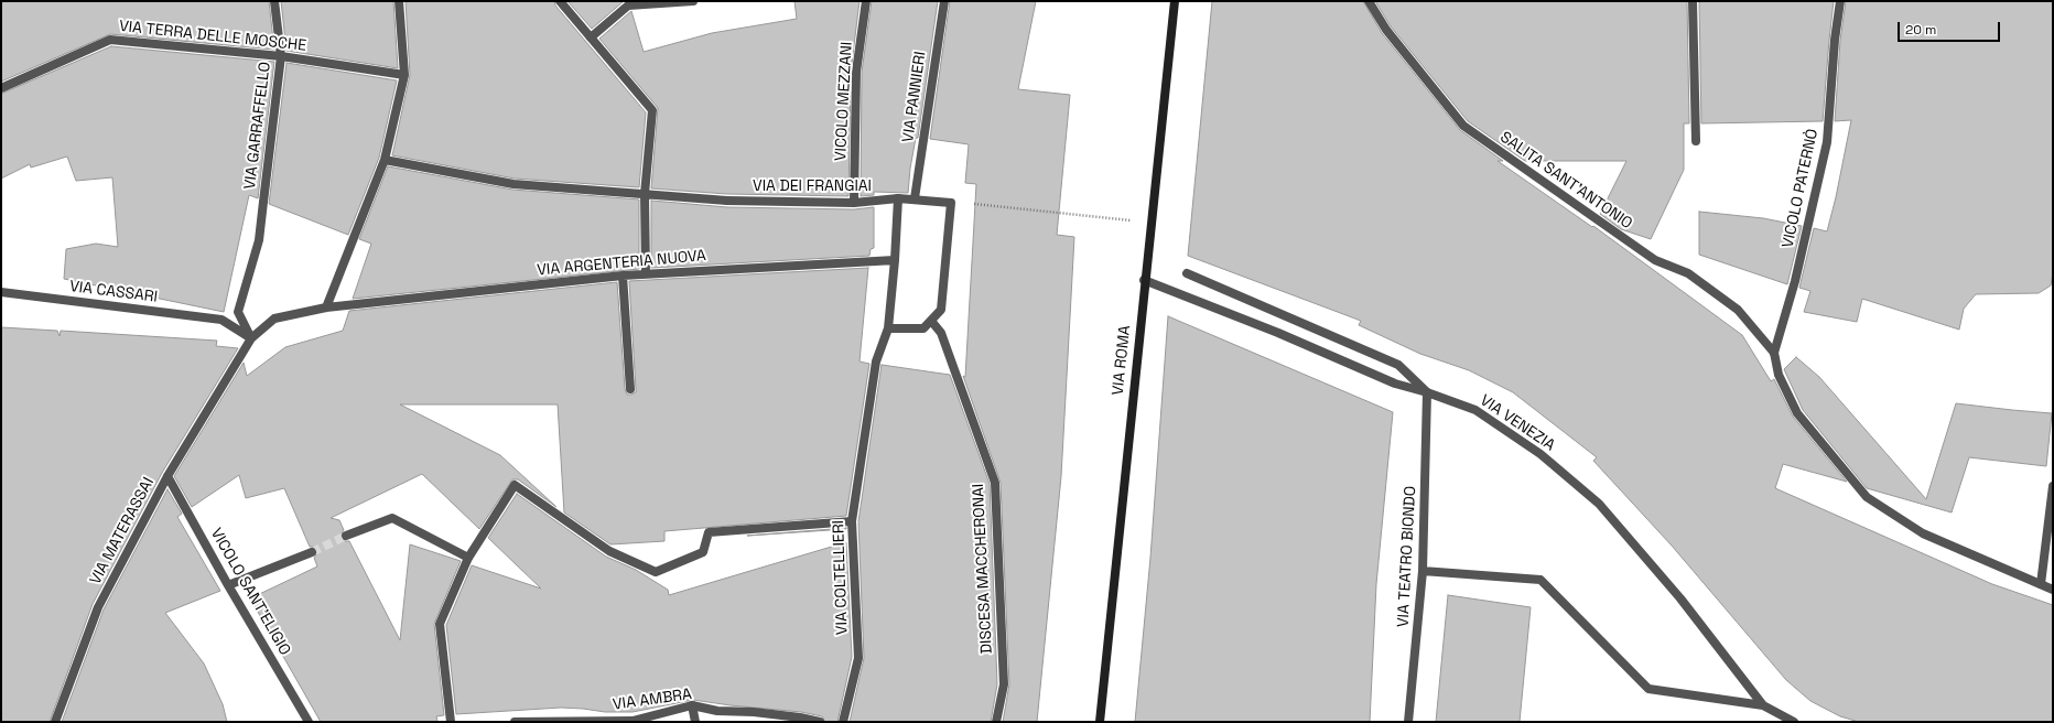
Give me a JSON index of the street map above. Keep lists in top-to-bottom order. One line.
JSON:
{"streets":{"street":["VIA TERRA DELLE MOSCHE","VIA PANNIERI","VICOLO MEZZANI","VIA GARRAFFELLO","SALITA SANT'ANTONIO","VIA DEI FRANGIAI","VICOLO PATERNÒ","VIA ARGENTERIA NUOVA","VIA CASSARI","VIA ROMA","VIA VENEZIA","VIA MATERASSAI","VIA TEATRO BIONDO","DISCESA MACCHERONAI","VIA COLTELLIERI","VICOLO SANT'ELIGIO","VIA AMBRA"]},"crossings":[["VIA TERRA DELLE MOSCHE","VIA GARRAFFELLO"],["VIA PANNIERI","VIA DEI FRANGIAI"],["VICOLO MEZZANI","VIA DEI FRANGIAI"],["VIA GARRAFFELLO","VIA ARGENTERIA NUOVA"],["VIA GARRAFFELLO","VIA CASSARI"],["VIA GARRAFFELLO","VIA MATERASSAI"],["SALITA SANT'ANTONIO","VICOLO PATERNÒ"],["VIA DEI FRANGIAI","VIA COLTELLIERI"],["VIA ARGENTERIA NUOVA","VIA CASSARI"],["VIA ARGENTERIA NUOVA","VIA MATERASSAI"],["VIA ARGENTERIA NUOVA","VIA COLTELLIERI"],["VIA CASSARI","VIA MATERASSAI"],["VIA ROMA","VIA VENEZIA"],["VIA VENEZIA","VIA TEATRO BIONDO"],["VIA MATERASSAI","VICOLO SANT'ELIGIO"]],"scale_bar":"20 m"}
